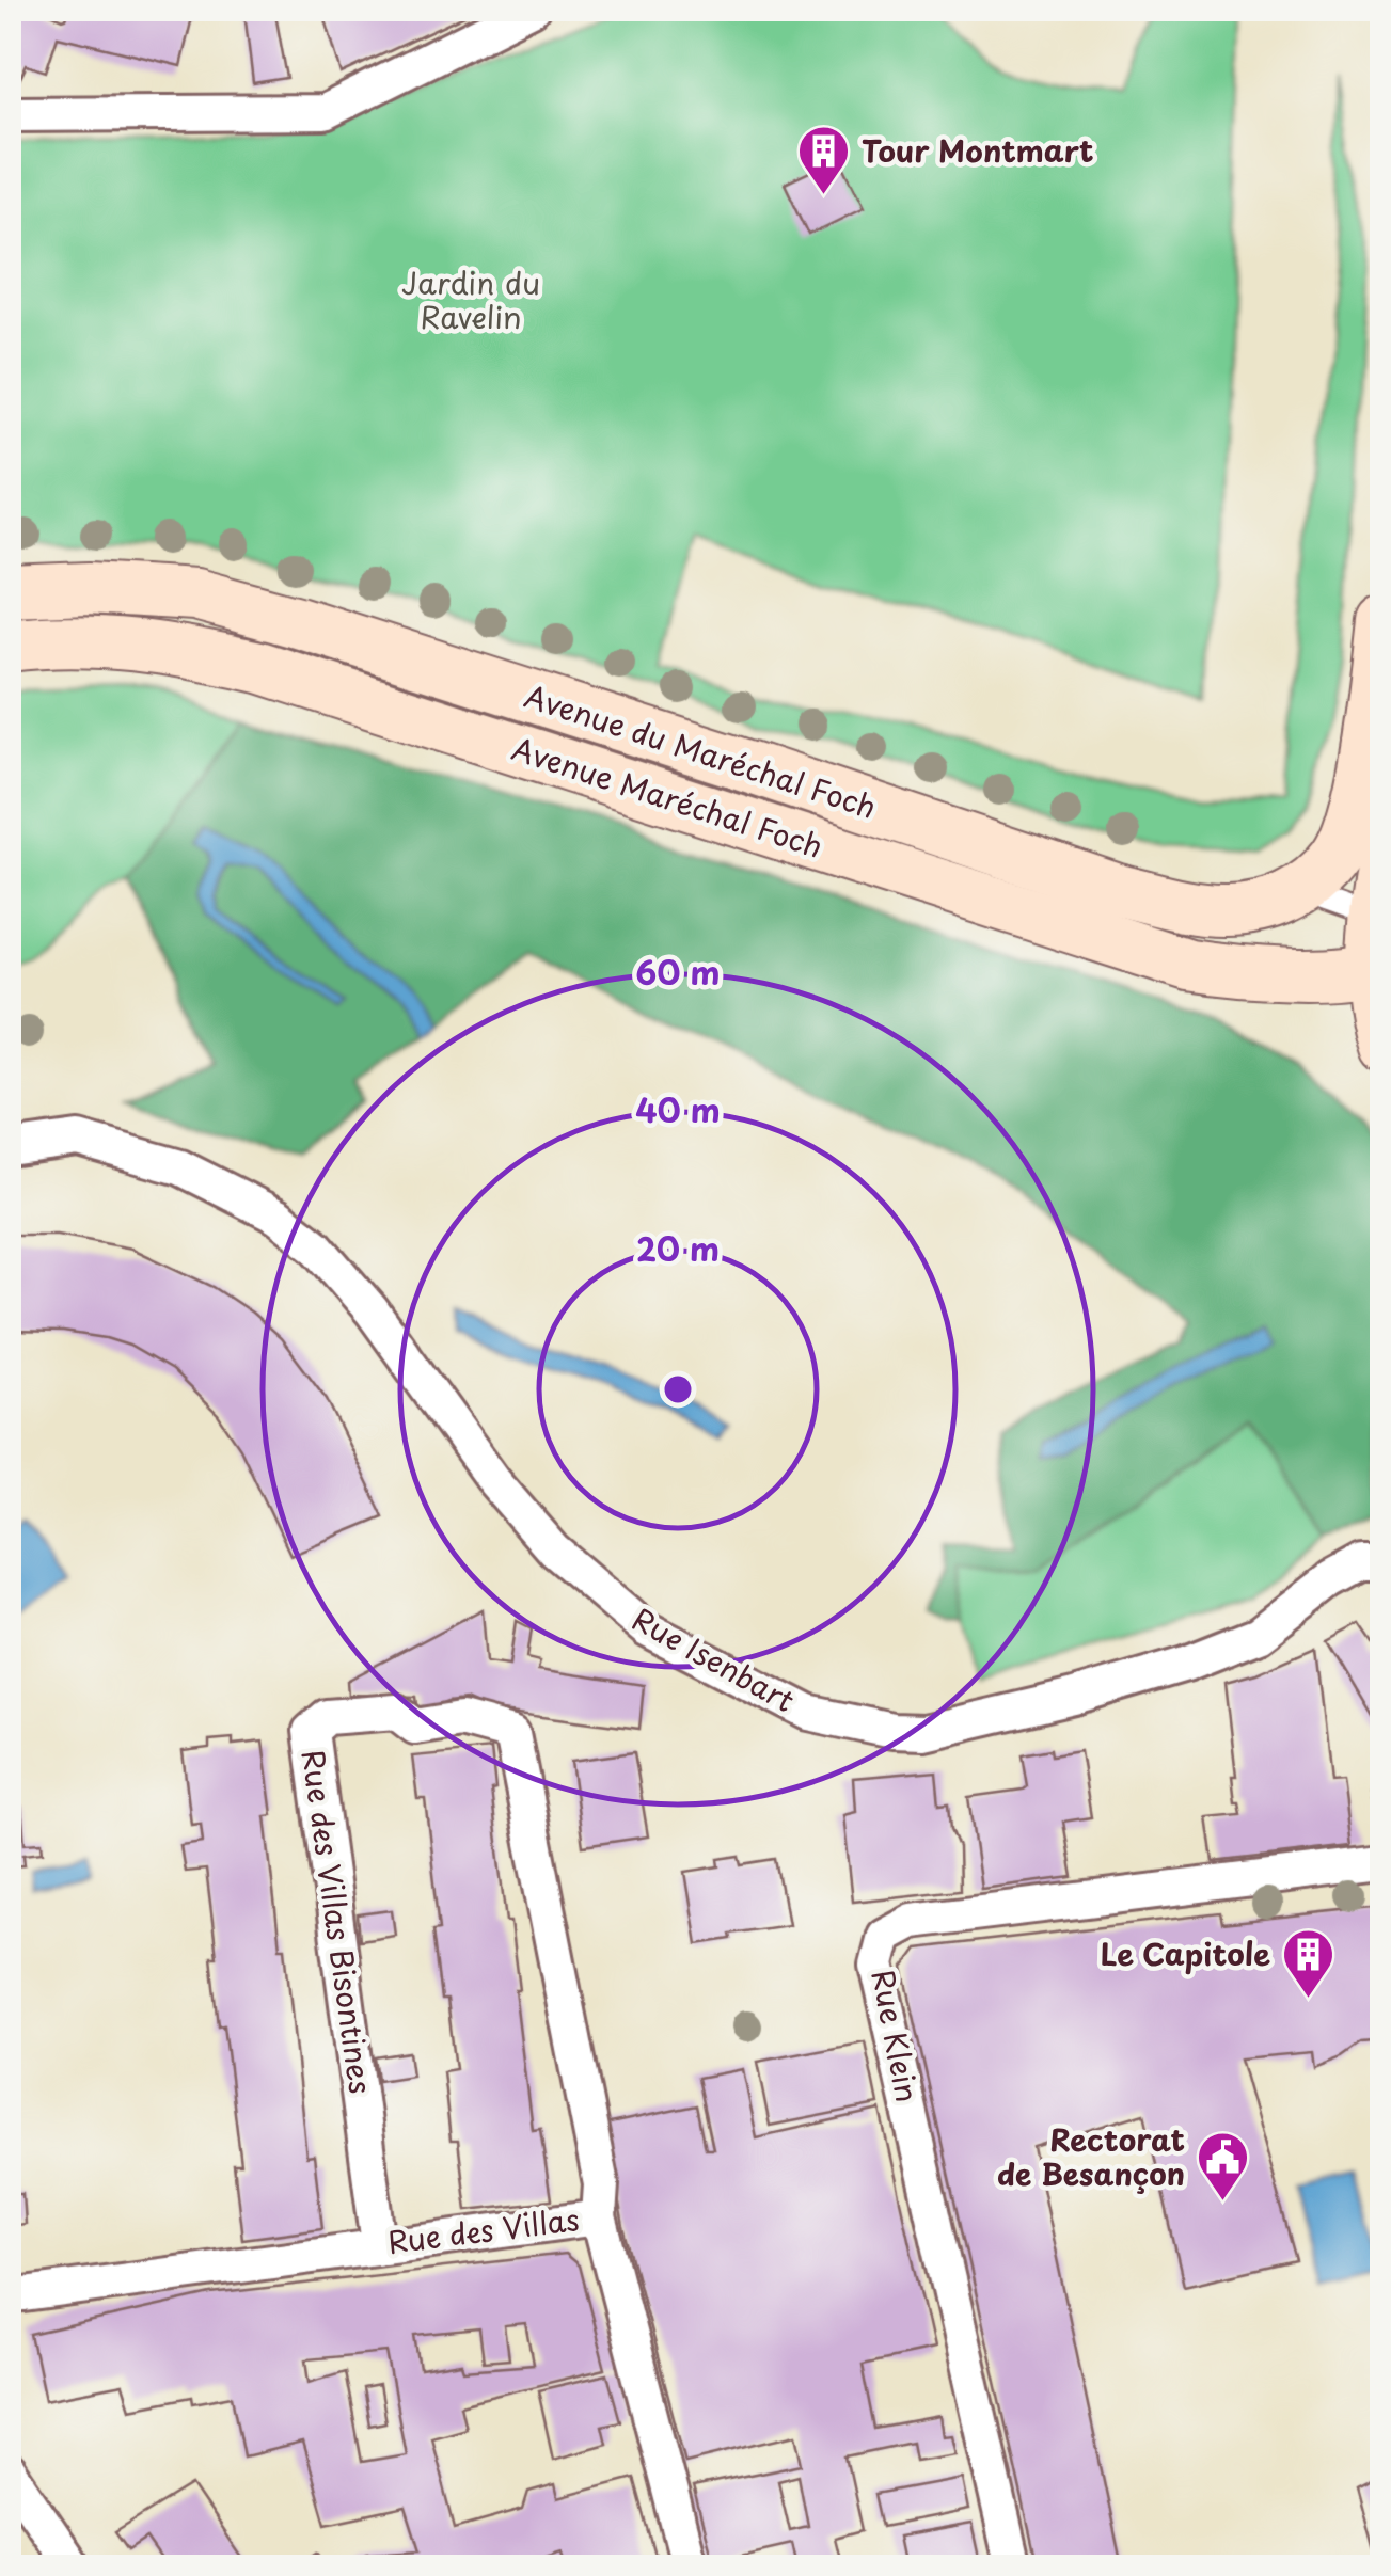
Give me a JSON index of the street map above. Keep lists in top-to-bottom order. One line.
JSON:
{"streets":{"main road":["Avenue du Maréchal Foch","Avenue Maréchal Foch"],"street":["Rue Isenbart","Rue des Villas Bisontines","Rue Klein","Rue des Villas"]},"crossings":[["Rue des Villas Bisontines","Rue des Villas"]],"parks":["Jardin du Ravelin"],"places":{"building":["Tour Montmart","Le Capitole"],"public building":["Rectorat de Besançon"]},"rings":["60 m","40 m","20 m"]}
